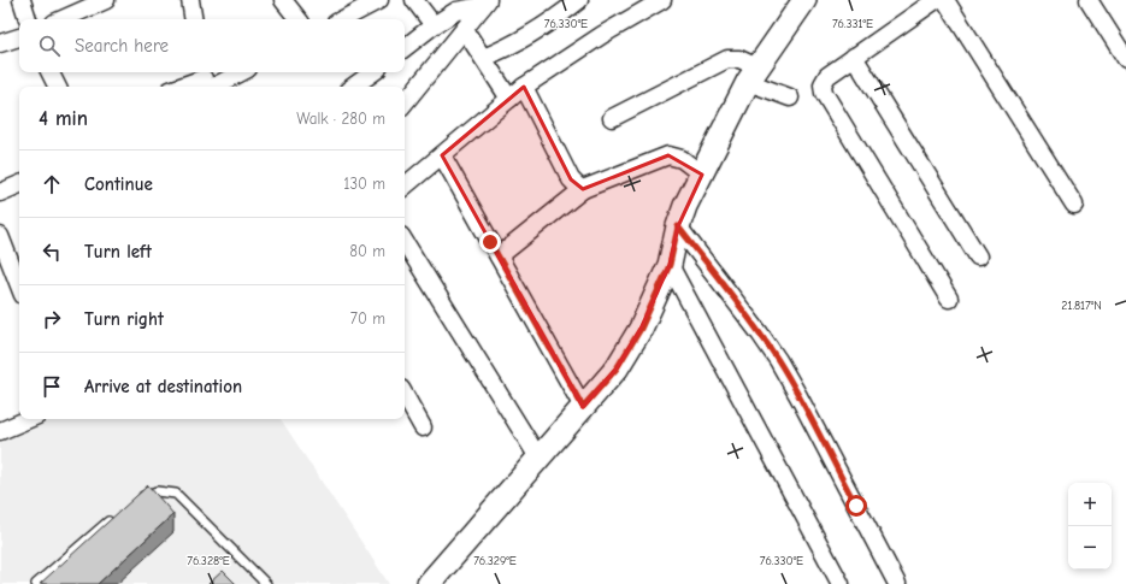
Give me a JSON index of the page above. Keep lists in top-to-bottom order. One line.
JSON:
{"page":{"search":"Search here","heading":["4 min","Walk · 280 m"],"list":[["Continue","130 m"],["Turn left","80 m"],["Turn right","70 m"],"Arrive at destination"],"map_buttons":["+","−"]},"coordinates":["76.331°E","76.330°E","21.817°N","76.328°E","76.329°E"]}
